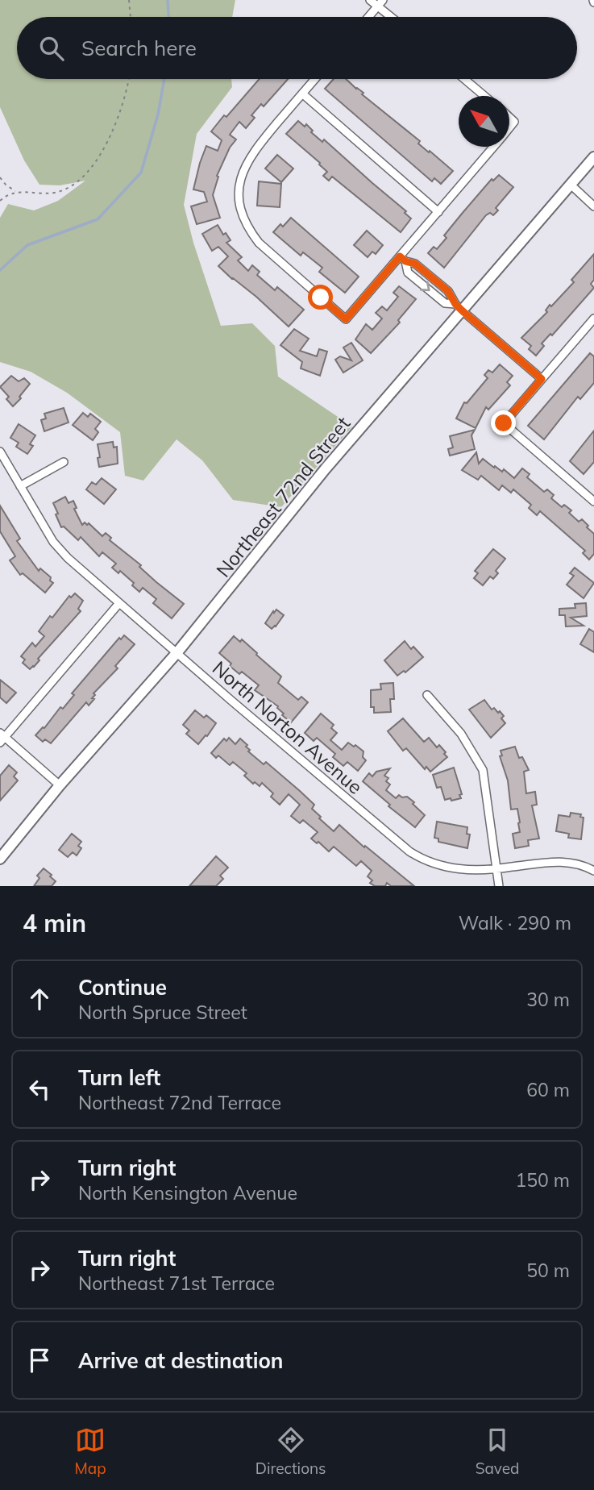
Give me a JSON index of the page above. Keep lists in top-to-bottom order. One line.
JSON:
{"streets":{"main road":["Northeast 72nd Street"],"street":["North Norton Avenue"]},"crossings":[["Northeast 72nd Street","North Norton Avenue"]],"north":"top left","page":{"search":"Search here","heading":["4 min","Walk · 290 m"],"list":[["Continue","North Spruce Street","30 m"],["Turn left","Northeast 72nd Terrace","60 m"],["Turn right","North Kensington Avenue","150 m"],["Turn right","Northeast 71st Terrace","50 m"],"Arrive at destination"],"nav":["Map","Directions","Saved"]}}
